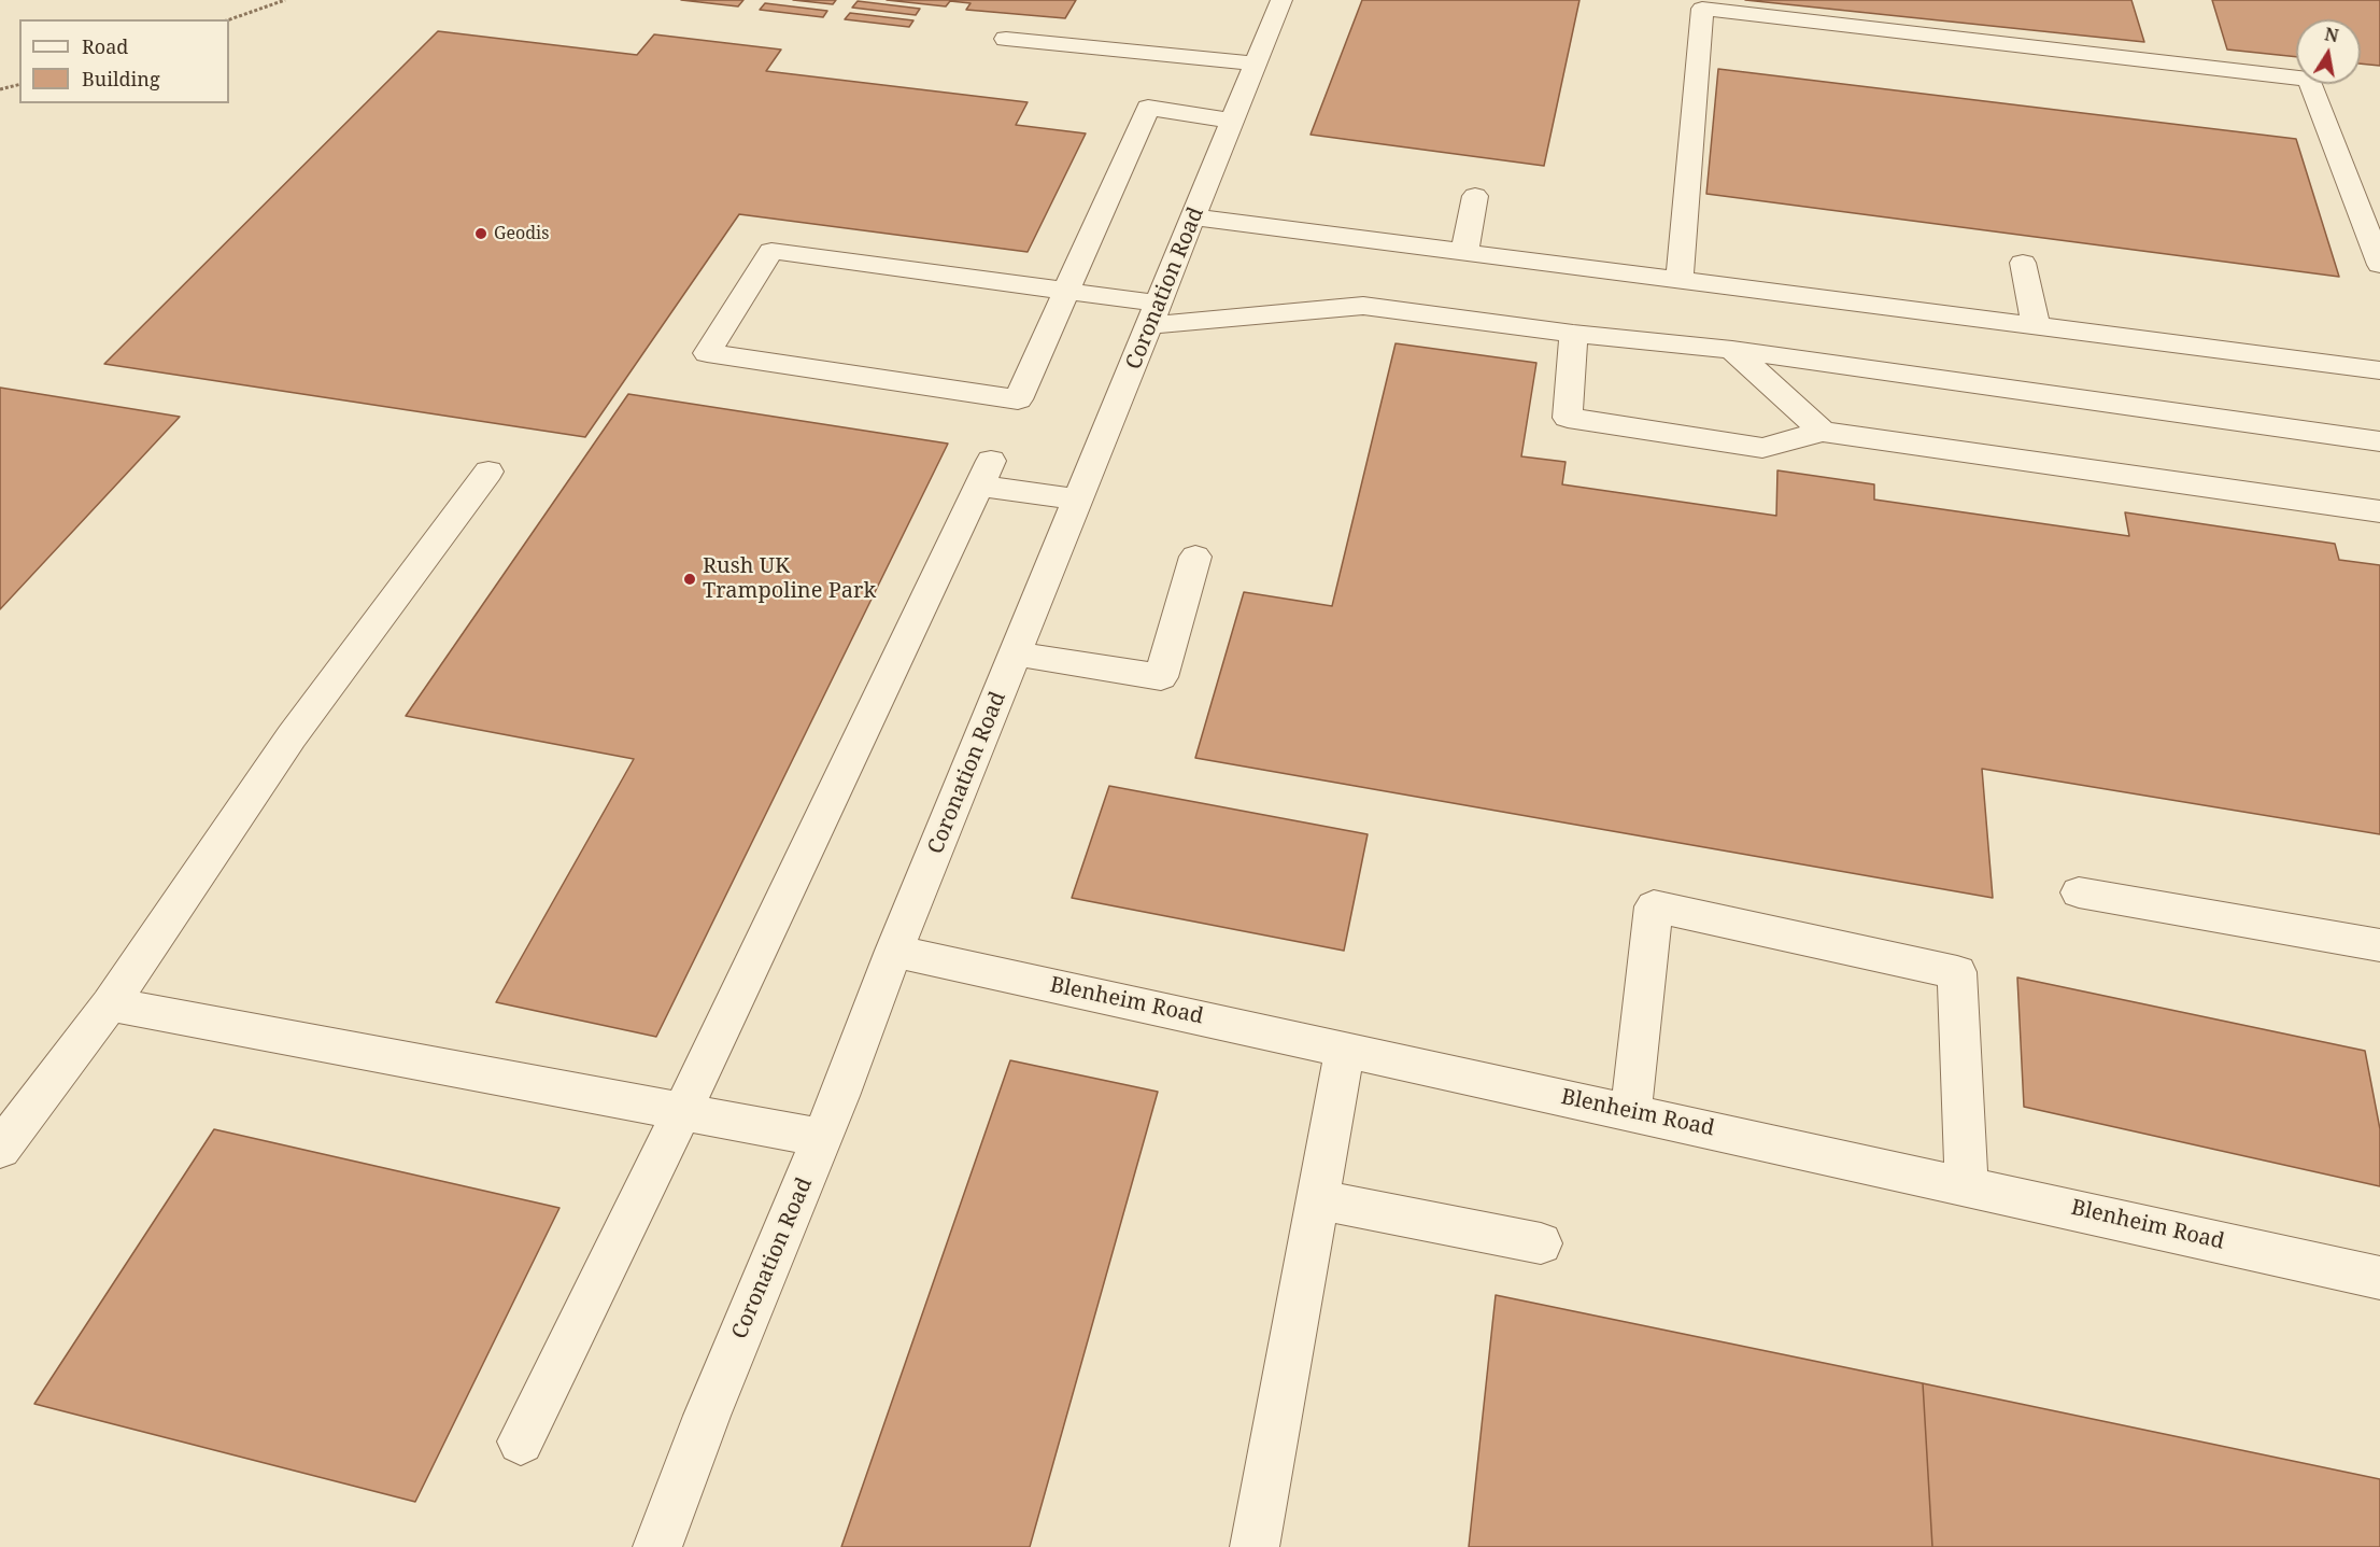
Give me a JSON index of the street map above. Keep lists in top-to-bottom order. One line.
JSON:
{"streets":{"street":["Coronation Road","Blenheim Road"]},"crossings":[["Coronation Road","Blenheim Road"]],"places":["Geodis","Rush UK Trampoline Park"],"legend":["Road","Building"],"north":"top"}
